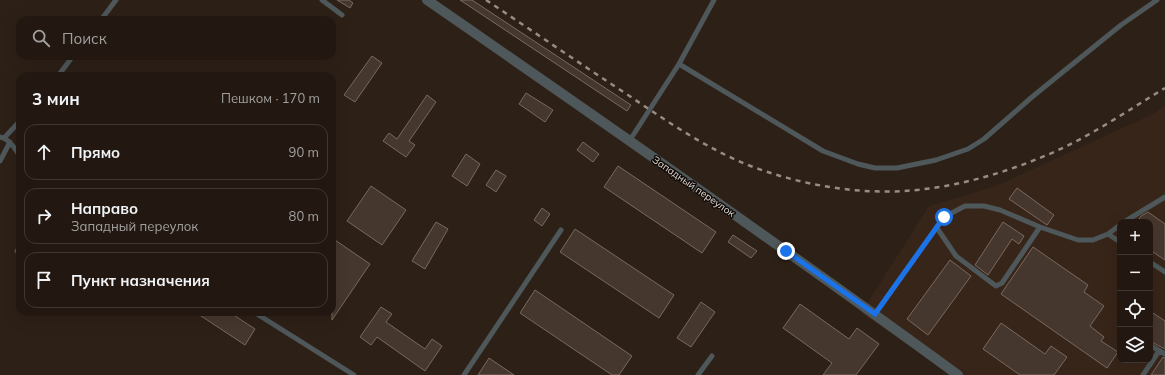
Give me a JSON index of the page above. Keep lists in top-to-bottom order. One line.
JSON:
{"streets":{"street":["Западный переулок"]},"page":{"search":"Поиск","heading":["3 мин","Пешком · 170 m"],"list":[["Прямо","90 m"],["Направо","Западный переулок","80 m"],"Пункт назначения"],"map_buttons":["+","−"]}}
